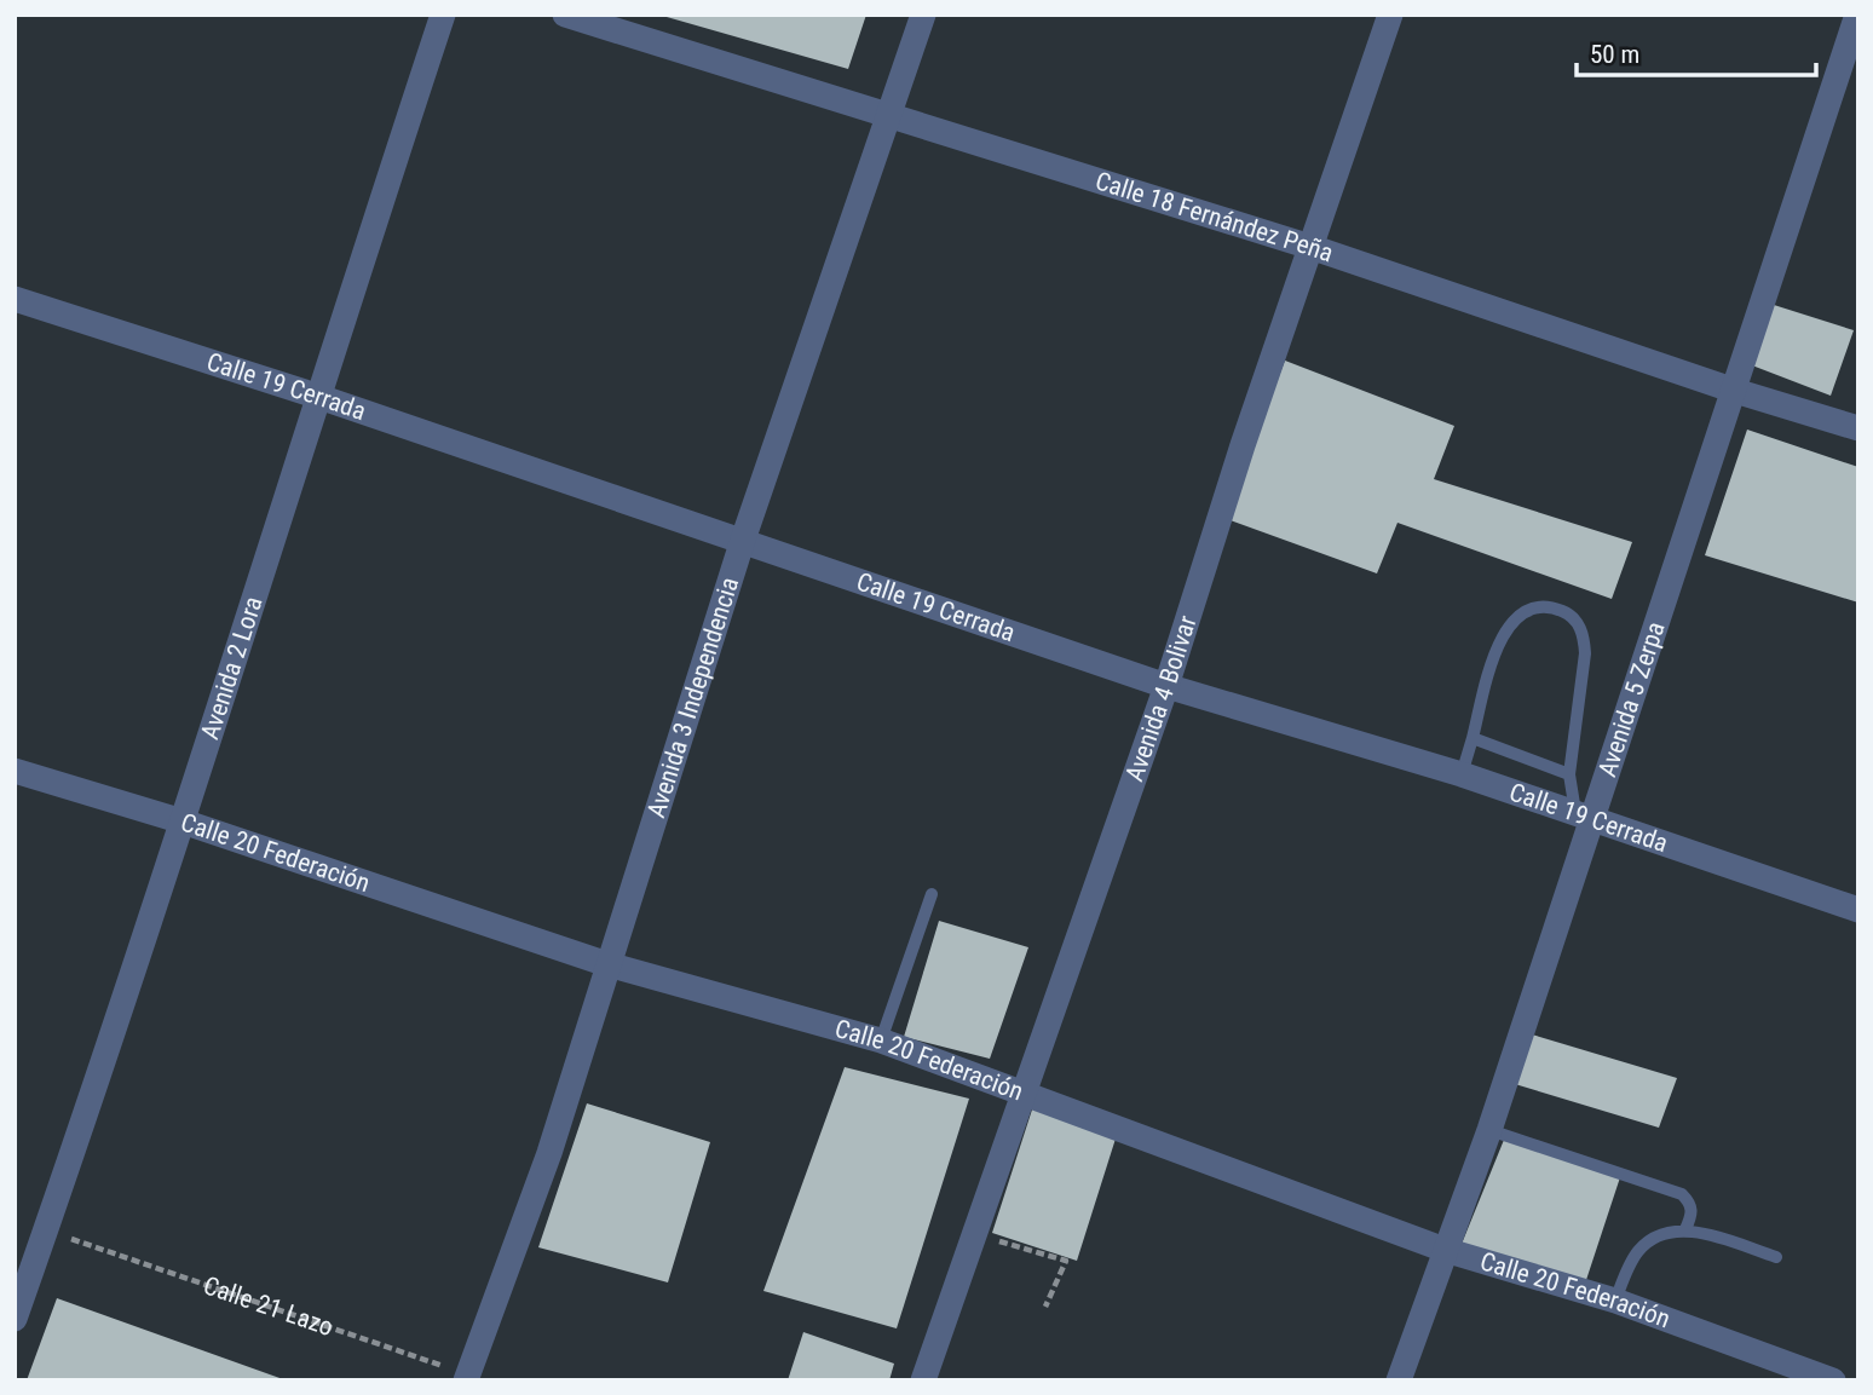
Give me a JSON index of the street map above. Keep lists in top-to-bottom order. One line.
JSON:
{"streets":{"street":["Calle 18 Fernández Peña","Calle 19 Cerrada","Avenida 2 Lora","Avenida 3 Independencia","Avenida 4 Bolivar","Avenida 5 Zerpa","Calle 20 Federación"],"path":["Calle 21 Lazo"]},"crossings":[["Calle 18 Fernández Peña","Avenida 3 Independencia"],["Calle 18 Fernández Peña","Avenida 4 Bolivar"],["Calle 18 Fernández Peña","Avenida 5 Zerpa"],["Calle 19 Cerrada","Avenida 2 Lora"],["Calle 19 Cerrada","Avenida 3 Independencia"],["Calle 19 Cerrada","Avenida 4 Bolivar"],["Calle 19 Cerrada","Avenida 5 Zerpa"],["Avenida 2 Lora","Calle 20 Federación"],["Avenida 2 Lora","Calle 21 Lazo"],["Avenida 3 Independencia","Calle 20 Federación"],["Avenida 3 Independencia","Calle 21 Lazo"],["Avenida 4 Bolivar","Calle 20 Federación"],["Avenida 5 Zerpa","Calle 20 Federación"]],"scale_bar":"50 m"}
